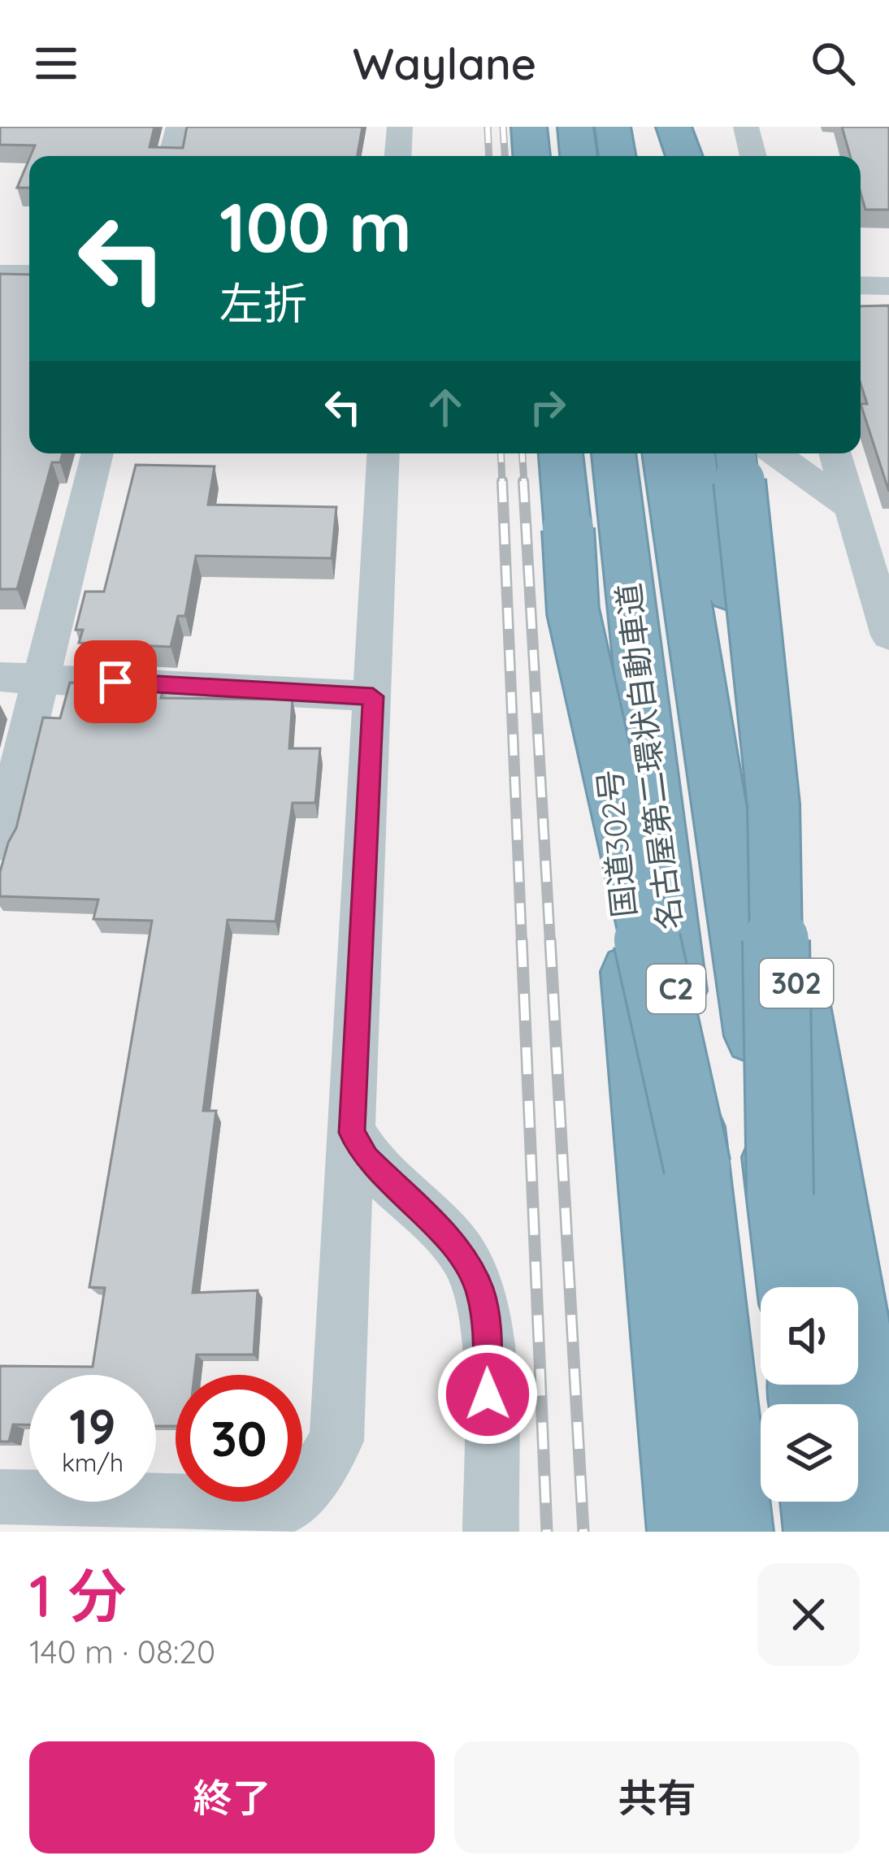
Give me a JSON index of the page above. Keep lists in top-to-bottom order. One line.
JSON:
{"streets":{"highway":["名古屋第二環状自動車道","国道302号","302","C2"]},"crossings":[["名古屋第二環状自動車道","国道302号"]],"page":{"header":"Waylane","turn":["100 m","左折"],"speed":"19 km/h","limit":"30","heading":["1 分","140 m · 08:20"],"buttons":["終了","共有"]}}
